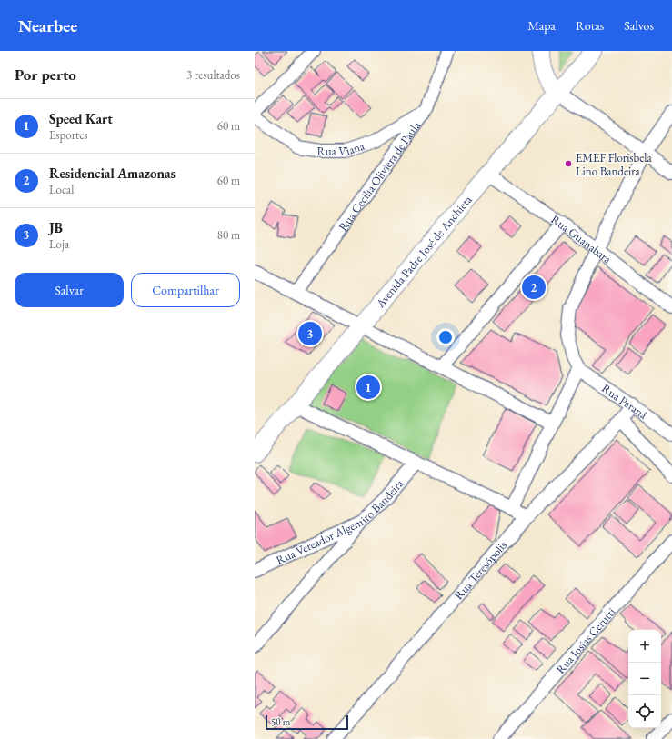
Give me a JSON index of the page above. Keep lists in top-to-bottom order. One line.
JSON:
{"streets":{"main road":["Avenida Padre José de Anchieta"],"street":["Rua Viana","Rua Cecilia Oliviera de Paula","Rua Guanabara","Rua Paraná","Rua Vereador Algemiro Bandeira","Rua Teresópolis","Rua Josias Cerutti"]},"crossings":[["Rua Viana","Rua Cecilia Oliviera de Paula"],["Rua Guanabara","Avenida Padre José de Anchieta"],["Rua Paraná","Rua Teresópolis"]],"places":["EMEF Florisbela Lino Bandeira"],"scale_bar":"50 m","page":{"header":"Nearbee","nav":["Mapa","Rotas","Salvos"],"heading":["Por perto","3 resultados"],"list":[{"mark":"1","name":"Speed Kart","note":"Esportes","value":"60 m"},{"mark":"2","name":"Residencial Amazonas","note":"Local","value":"60 m"},{"mark":"3","name":"JB","note":"Loja","value":"80 m"}],"buttons":["Salvar","Compartilhar"],"pins":["2","3","1"],"map_buttons":["+","−"],"scale":"50 m"}}
